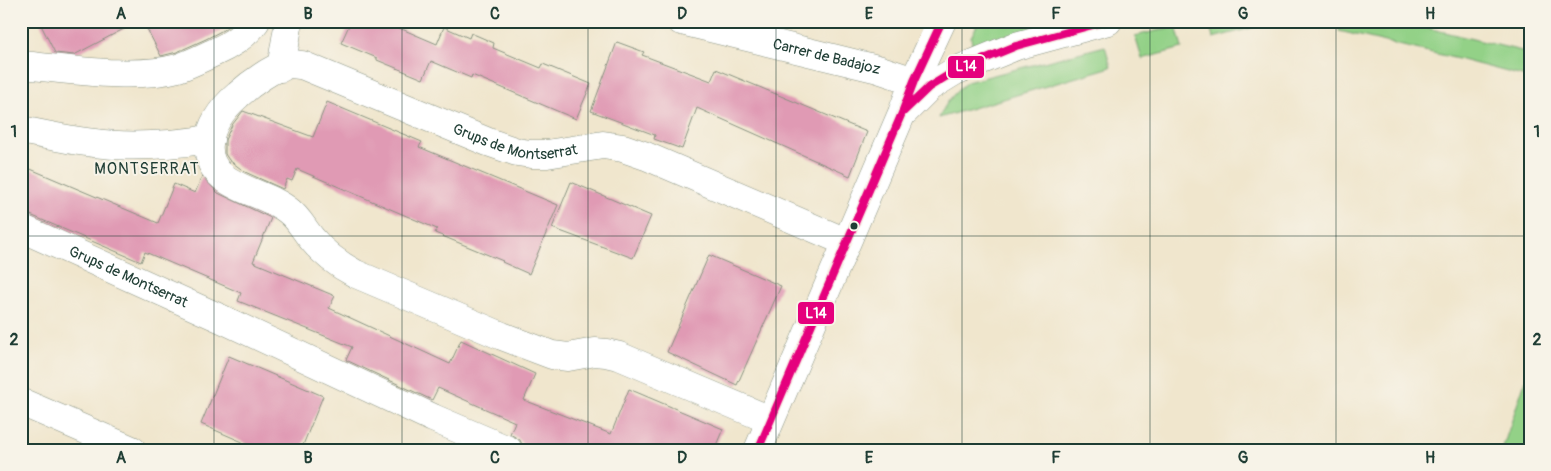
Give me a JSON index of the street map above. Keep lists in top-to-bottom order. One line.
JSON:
{"streets":{"street":["Carrer de Badajoz","Grups de Montserrat"]},"districts":["MONTSERRAT"],"lines":["transit line L14"],"grid":{"columns":["A","B","C","D","E","F","G","H"],"rows":["1","2"]}}
